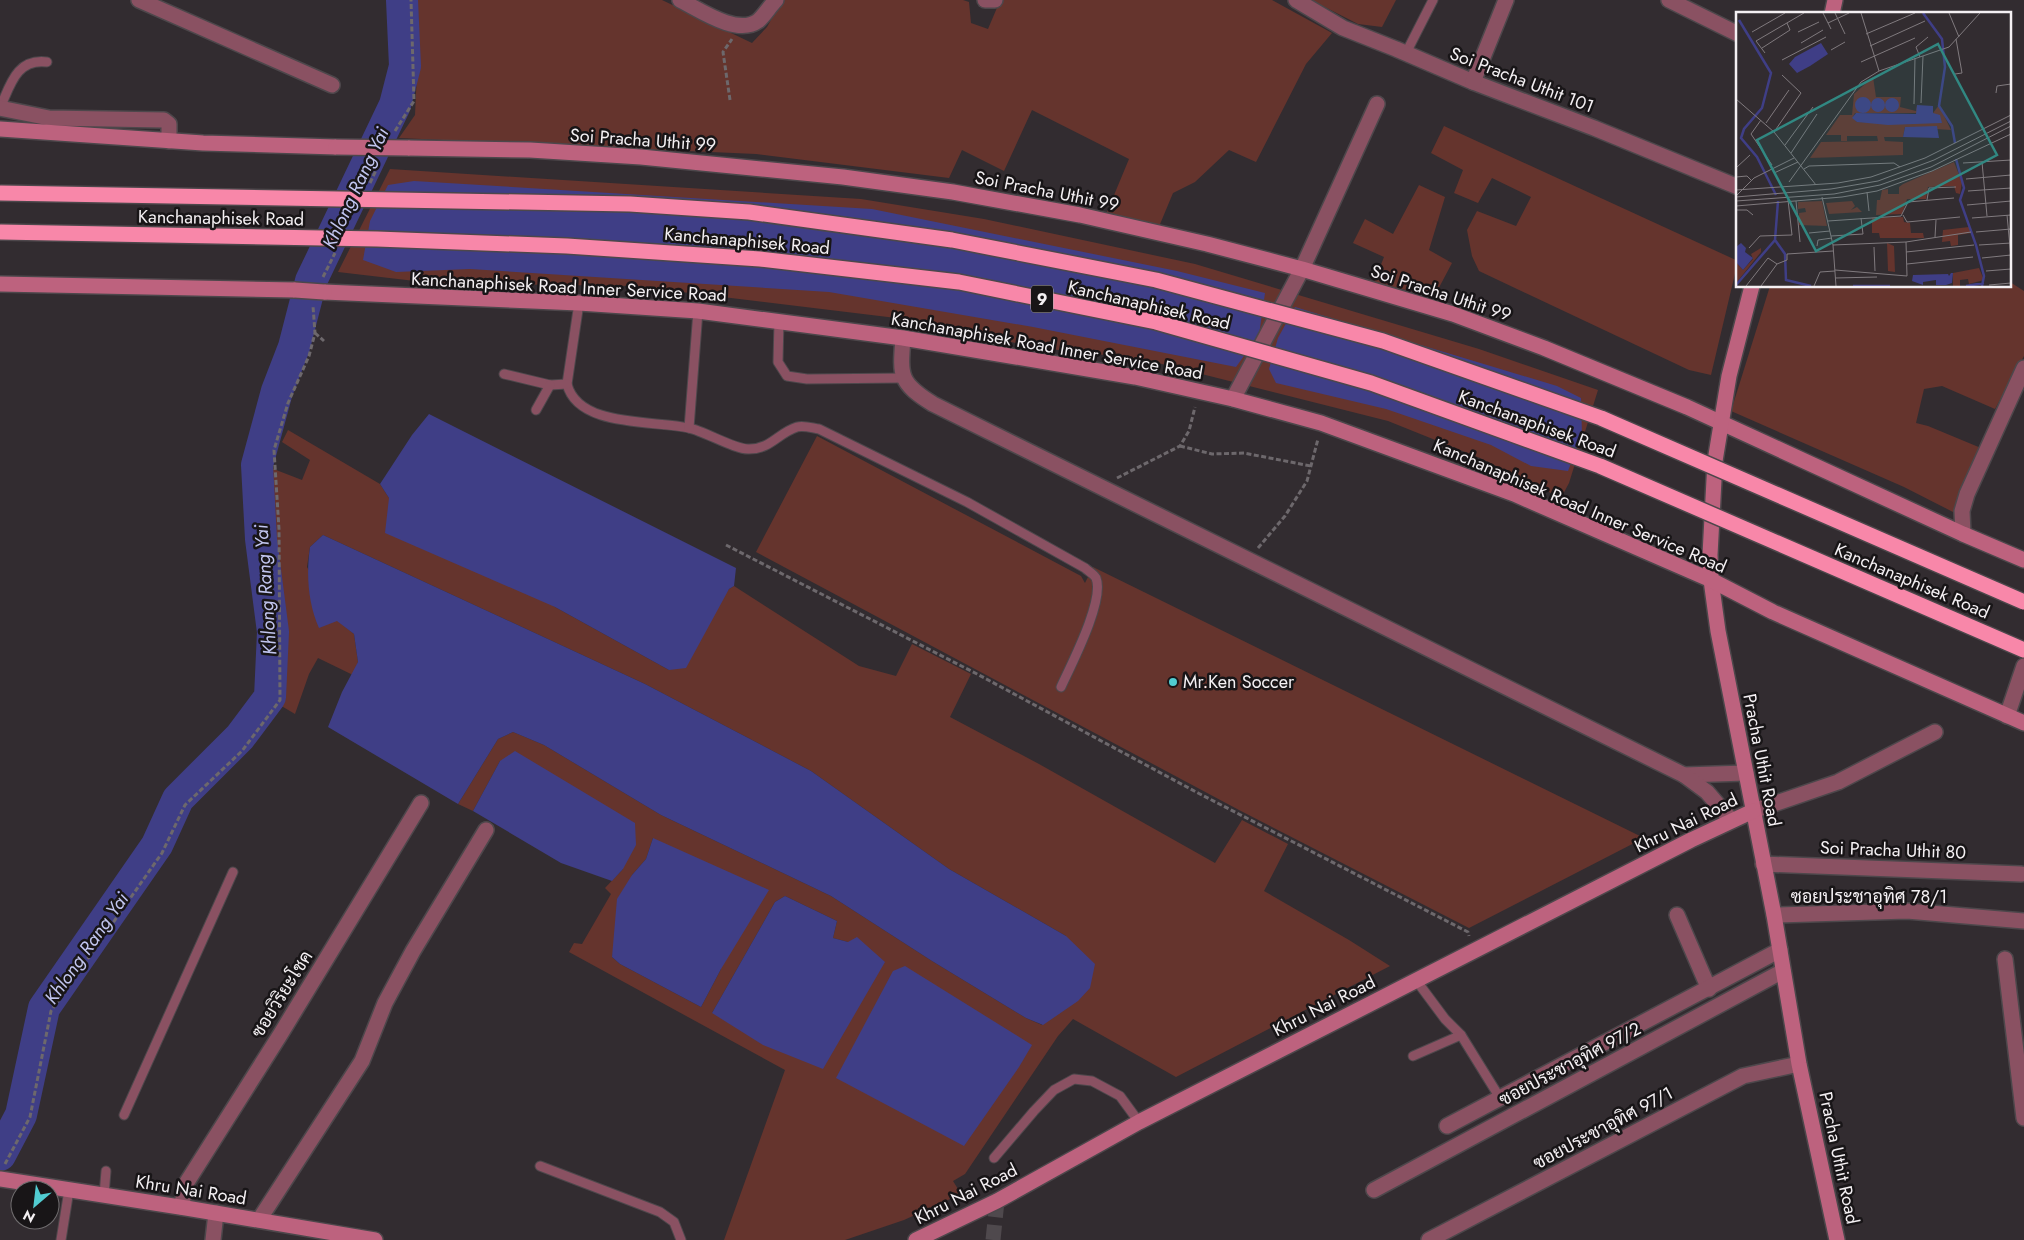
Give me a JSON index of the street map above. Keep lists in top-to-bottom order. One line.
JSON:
{"streets":{"highway":["Kanchanaphisek Road","9"],"main road":["Soi Pracha Uthit 99","Kanchanaphisek Road Inner Service Road","Pracha Uthit Road","Khru Nai Road"],"street":["Soi Pracha Uthit 101","Soi Pracha Uthit 80","ซอยประชาอุทิศ 78/1","ซอยวิริยะโชค","ซอยประชาอุทิศ 97/2","ซอยประชาอุทิศ 97/1"]},"crossings":[["Soi Pracha Uthit 99","Pracha Uthit Road"],["Kanchanaphisek Road Inner Service Road","Pracha Uthit Road"],["Pracha Uthit Road","Khru Nai Road"],["Pracha Uthit Road","Soi Pracha Uthit 80"],["Pracha Uthit Road","ซอยประชาอุทิศ 78/1"],["Pracha Uthit Road","ซอยประชาอุทิศ 97/2"],["Pracha Uthit Road","ซอยประชาอุทิศ 97/1"],["Khru Nai Road","ซอยวิริยะโชค"]],"water":["Khlong Rang Yai"],"places":["Mr.Ken Soccer"],"north":"bottom left"}
